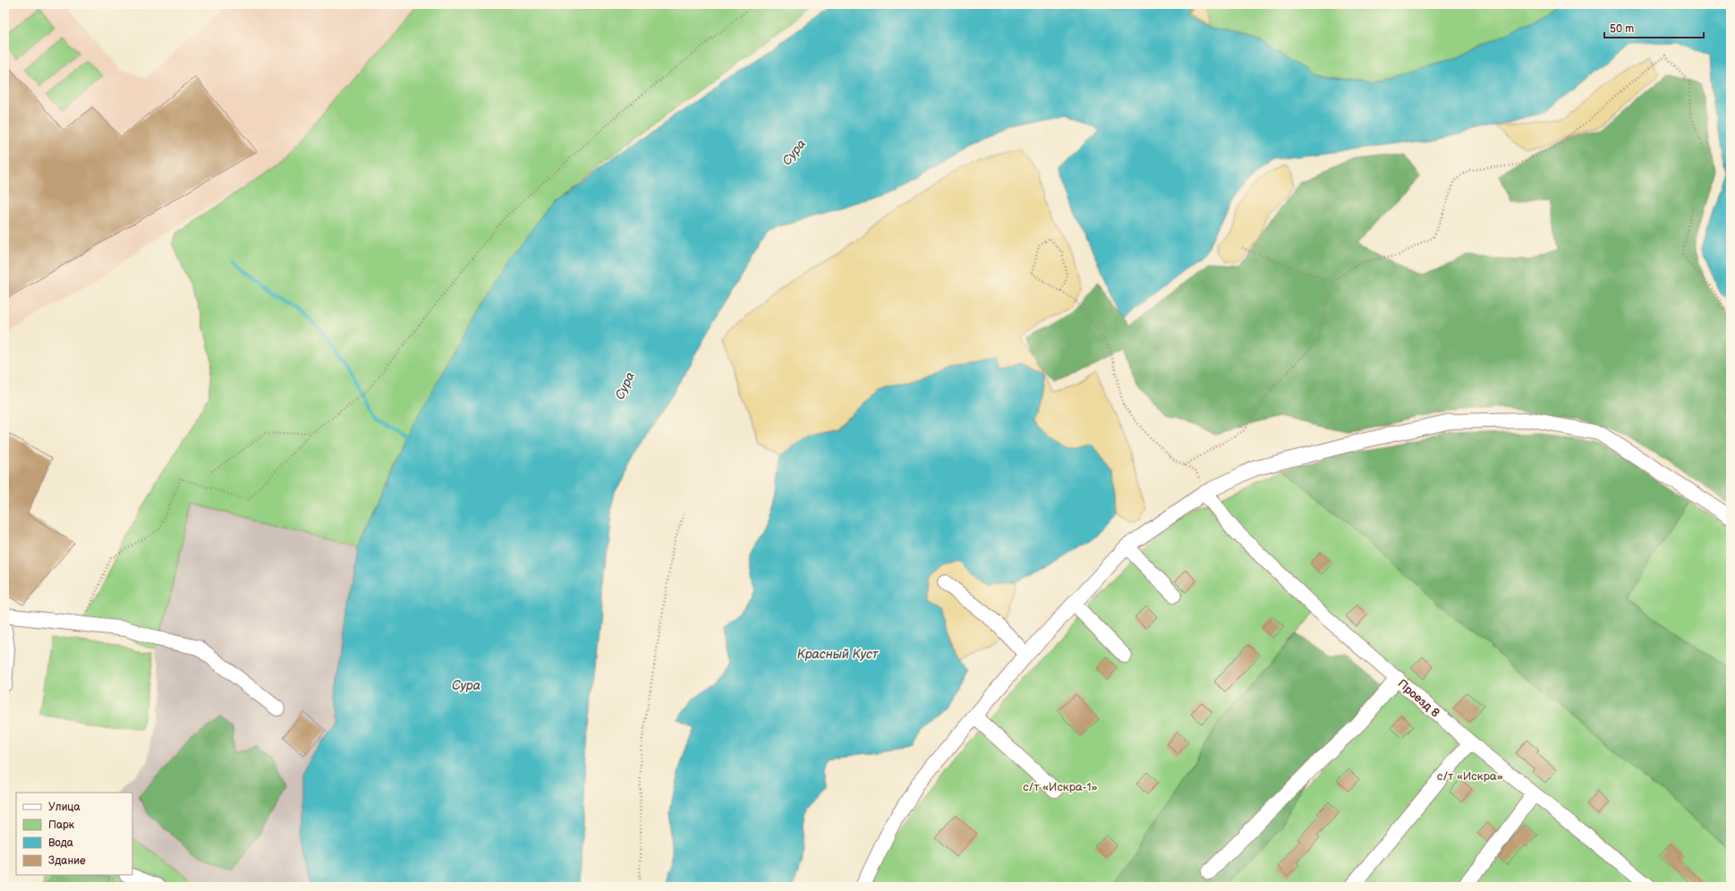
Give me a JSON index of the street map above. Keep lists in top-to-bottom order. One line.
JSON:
{"streets":{"street":["Проезд 8"]},"water":["Сура","Красный Куст"],"parks":["с/т «Искра»","с/т «Искра-1»"],"legend":["Улица","Парк","Вода","Здание"],"scale_bar":"50 m"}
